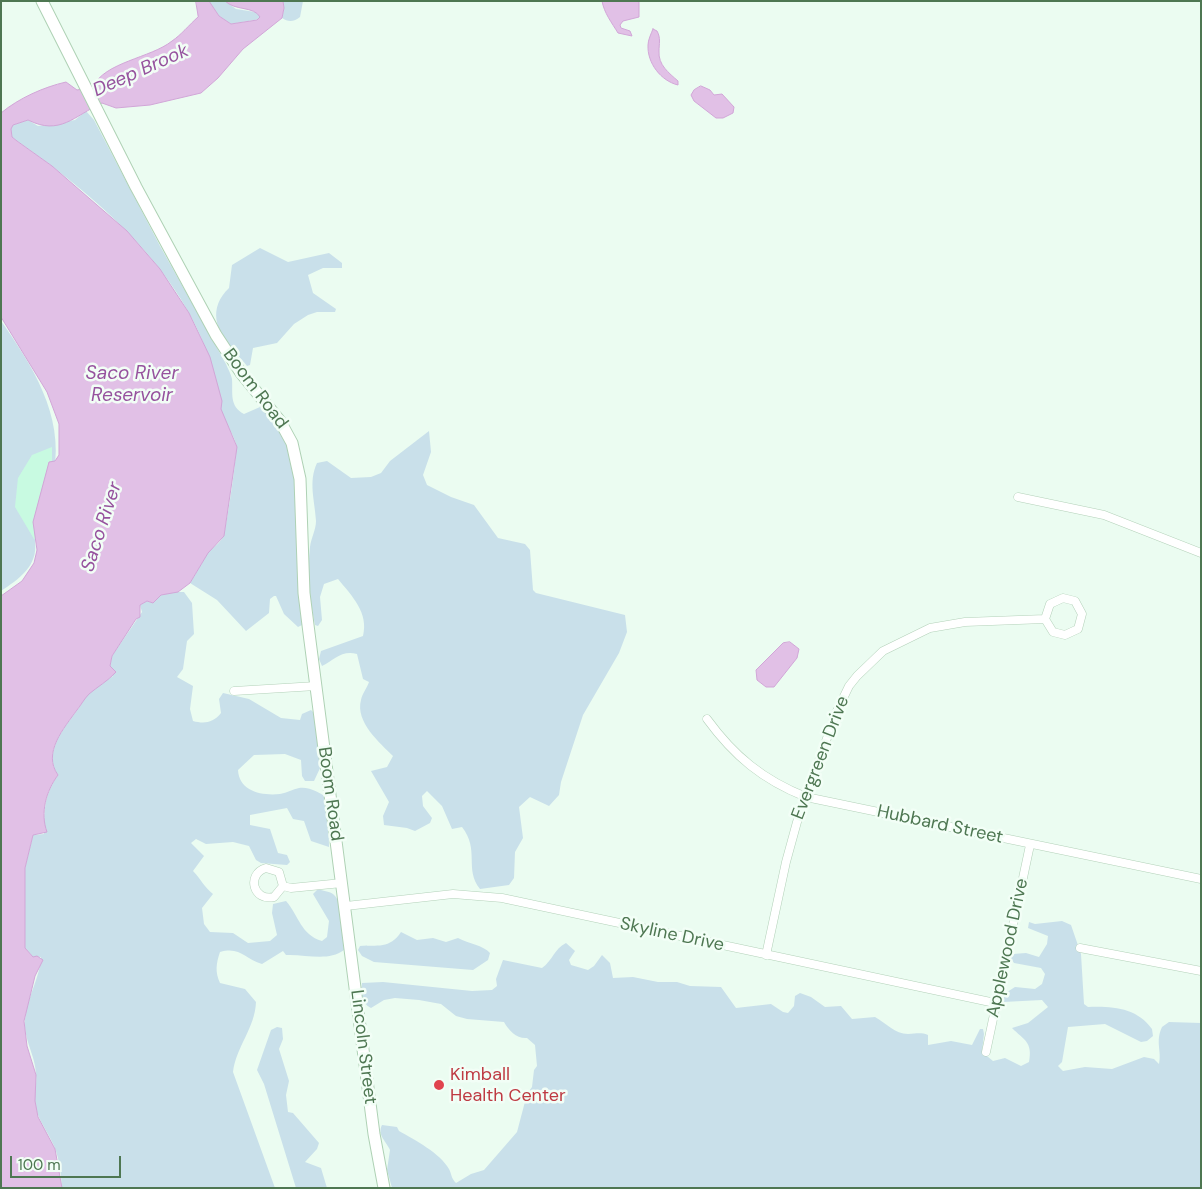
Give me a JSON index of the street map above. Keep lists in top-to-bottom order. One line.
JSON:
{"streets":{"street":["Boom Road","Evergreen Drive","Hubbard Street","Skyline Drive","Applewood Drive","Lincoln Street"]},"crossings":[["Boom Road","Skyline Drive"],["Boom Road","Lincoln Street"],["Evergreen Drive","Hubbard Street"],["Evergreen Drive","Skyline Drive"],["Hubbard Street","Applewood Drive"],["Skyline Drive","Applewood Drive"],["Skyline Drive","Lincoln Street"]],"water":["Deep Brook","Saco River Reservoir","Saco River"],"places":["Kimball Health Center"],"scale_bar":"100 m"}
